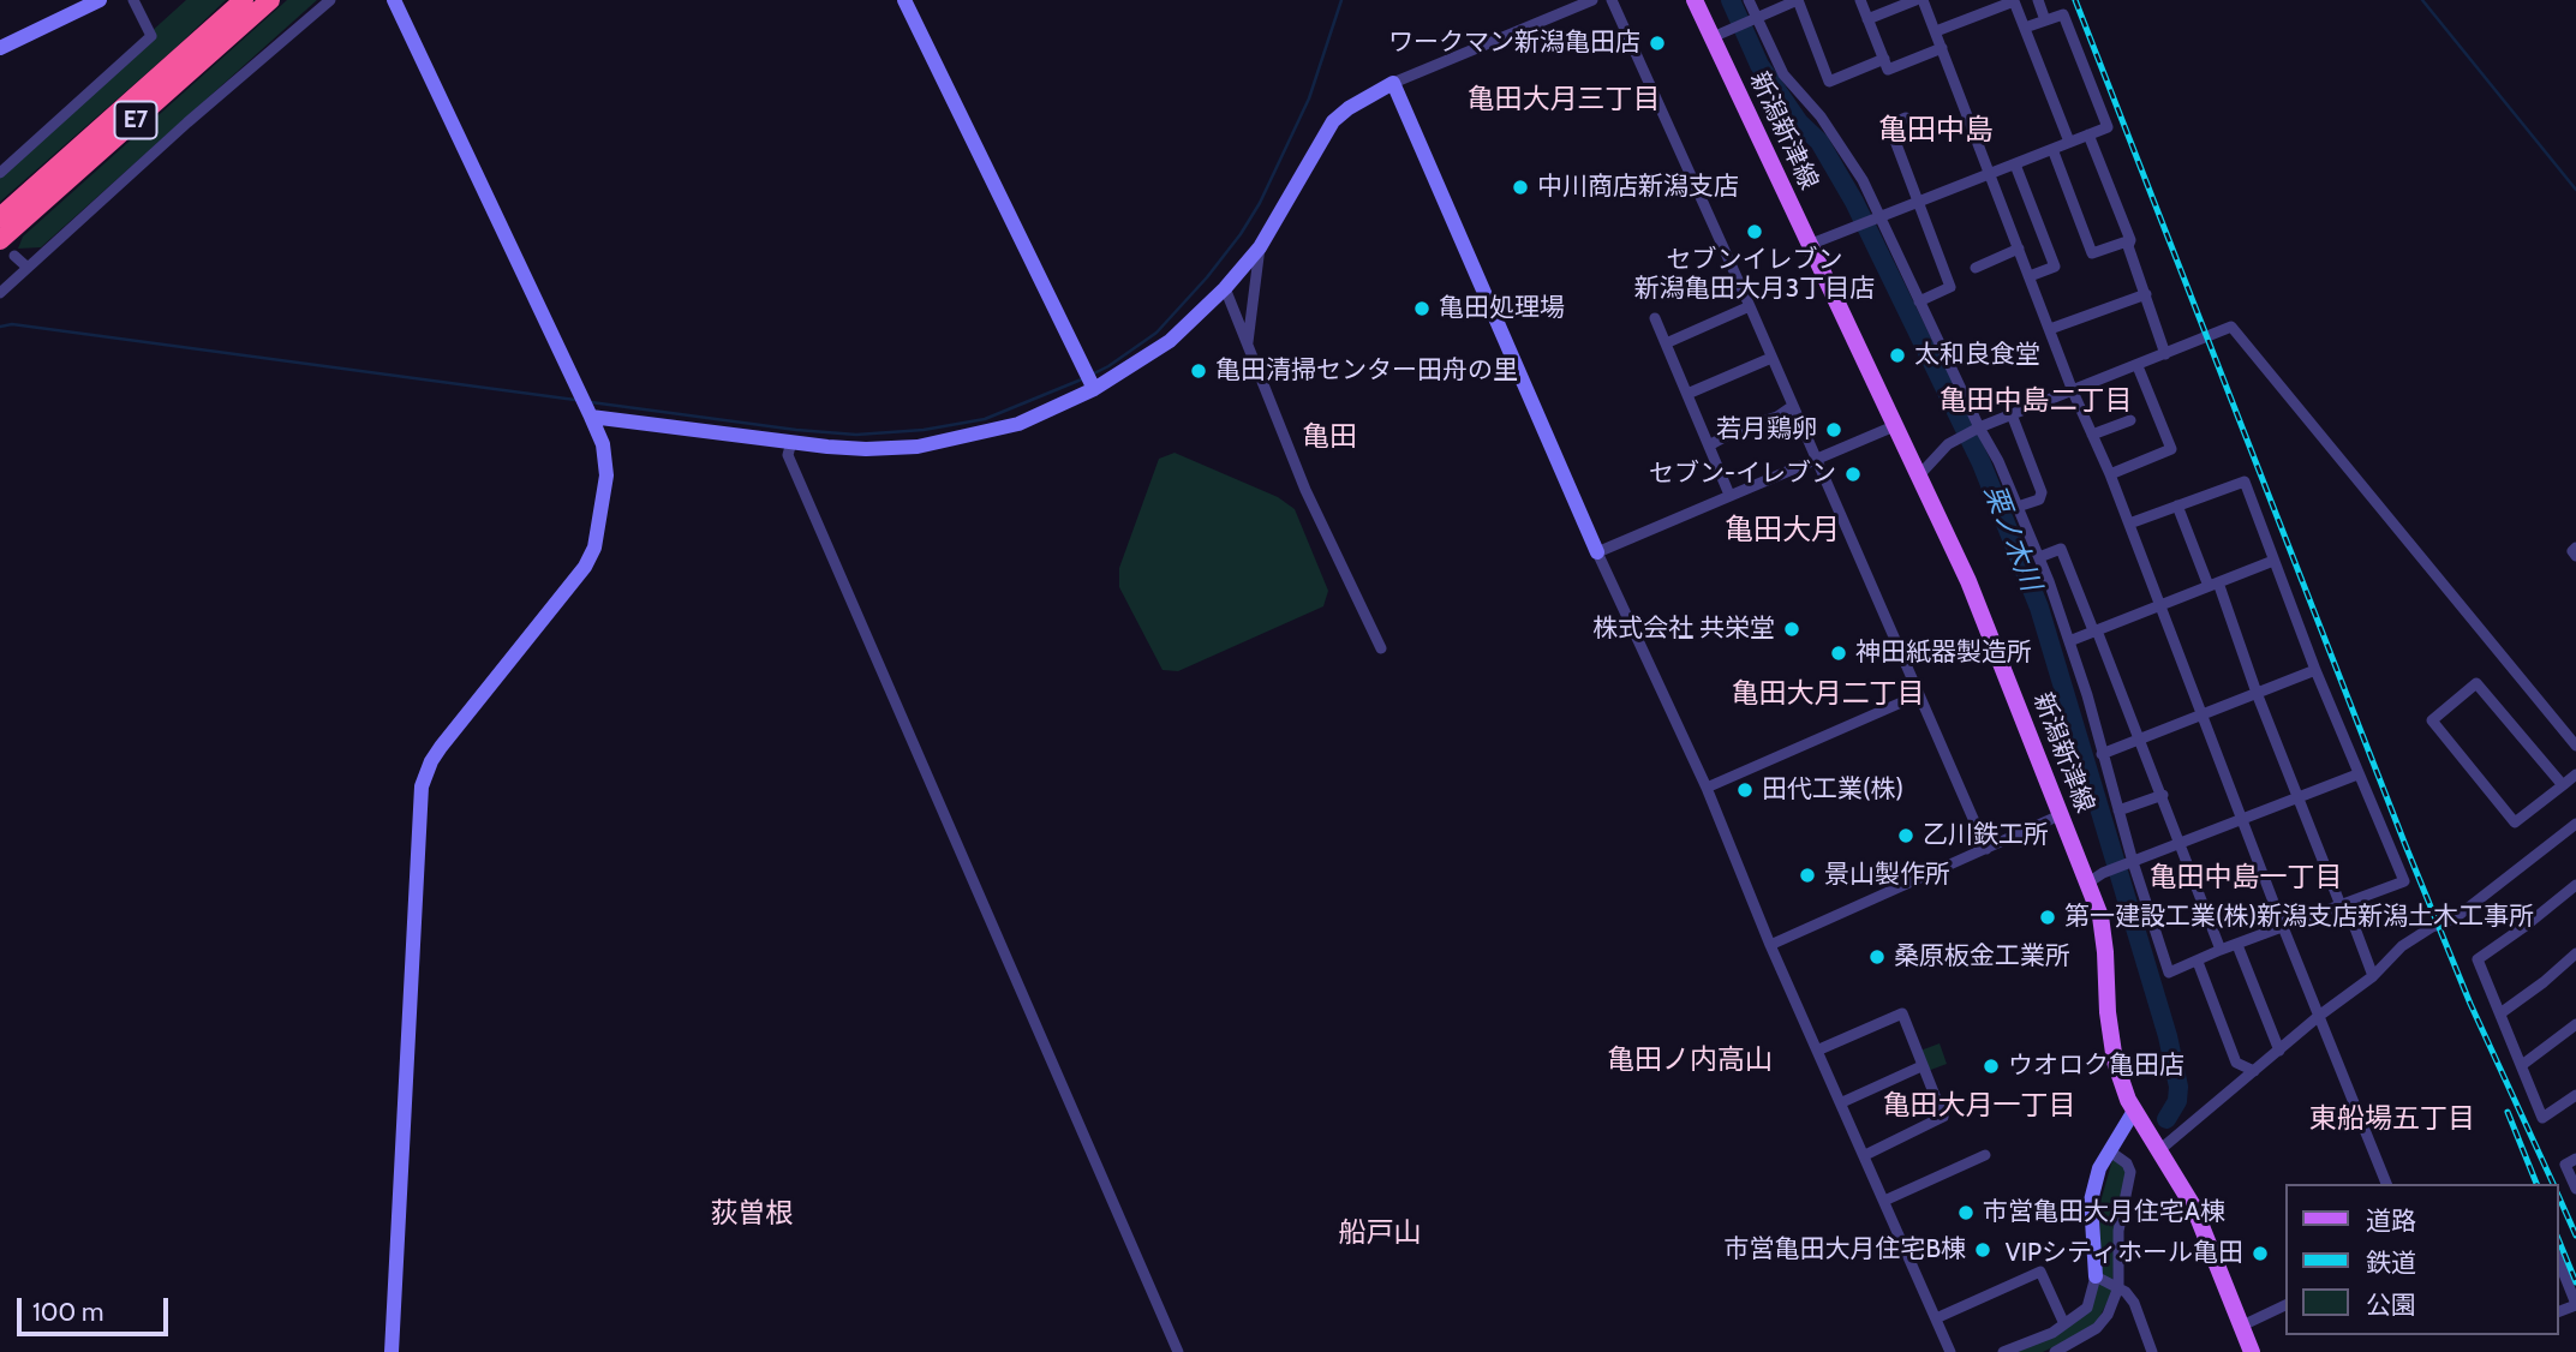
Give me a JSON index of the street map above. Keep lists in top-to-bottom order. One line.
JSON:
{"streets":{"highway":["E7"],"main road":["新潟新津線"]},"districts":["亀田大月三丁目","亀田中島","亀田中島二丁目","亀田","亀田大月","亀田大月二丁目","亀田中島一丁目","亀田ノ内高山","亀田大月一丁目","東船場五丁目","荻曽根","船戸山"],"water":["栗ノ木川"],"places":["ワークマン新潟亀田店","中川商店新潟支店","セブンイレブン 新潟亀田大月3丁目店","亀田処理場","太和良食堂","亀田清掃センター田舟の里","若月鶏卵","セブン-イレブン","株式会社 共栄堂","神田紙器製造所","田代工業(株)","乙川鉄工所","景山製作所","第一建設工業(株)新潟支店新潟土木工事所","桑原板金工業所","ウオロク亀田店","市営亀田大月住宅A棟","市営亀田大月住宅B棟","VIPシティホール亀田"],"legend":["道路","鉄道","公園"],"scale_bar":"100 m"}
